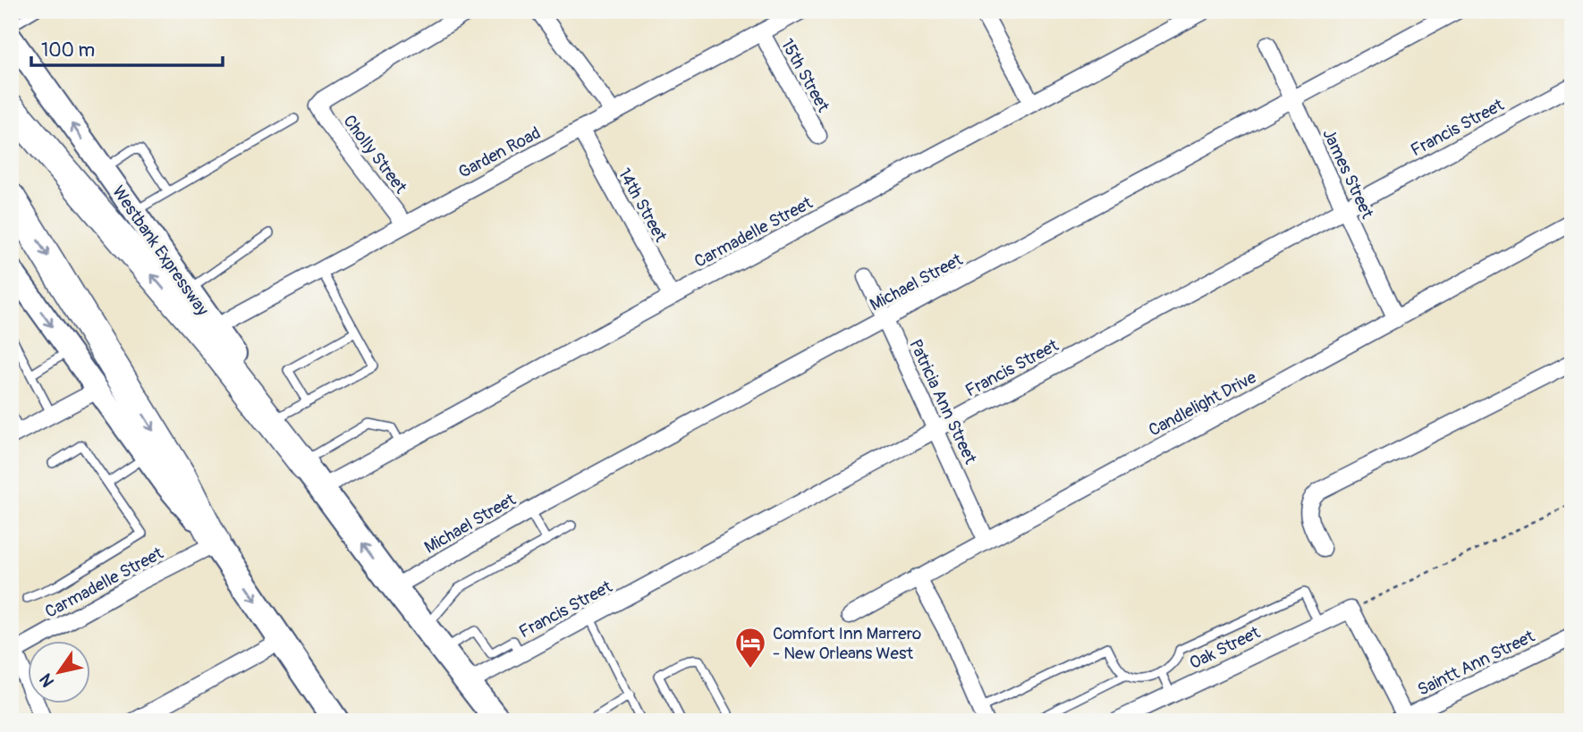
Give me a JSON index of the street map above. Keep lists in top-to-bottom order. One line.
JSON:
{"streets":{"highway":["Westbank Expressway"],"street":["15th Street","Francis Street","Garden Road","Cholly Street","James Street","14th Street","Carmadelle Street","Michael Street","Patricia Ann Street","Candlelight Drive","Oak Street","Saintt Ann Street"]},"crossings":[["15th Street","Garden Road"],["Francis Street","James Street"],["Francis Street","Westbank Expressway"],["Francis Street","Patricia Ann Street"],["Garden Road","Cholly Street"],["Garden Road","14th Street"],["Garden Road","Westbank Expressway"],["James Street","Michael Street"],["James Street","Candlelight Drive"],["14th Street","Carmadelle Street"],["Carmadelle Street","Westbank Expressway"],["Westbank Expressway","Michael Street"],["Michael Street","Patricia Ann Street"],["Patricia Ann Street","Candlelight Drive"]],"places":{"hotel":["Comfort Inn Marrero - New Orleans West"]},"scale_bar":"100 m","north":"bottom left"}
